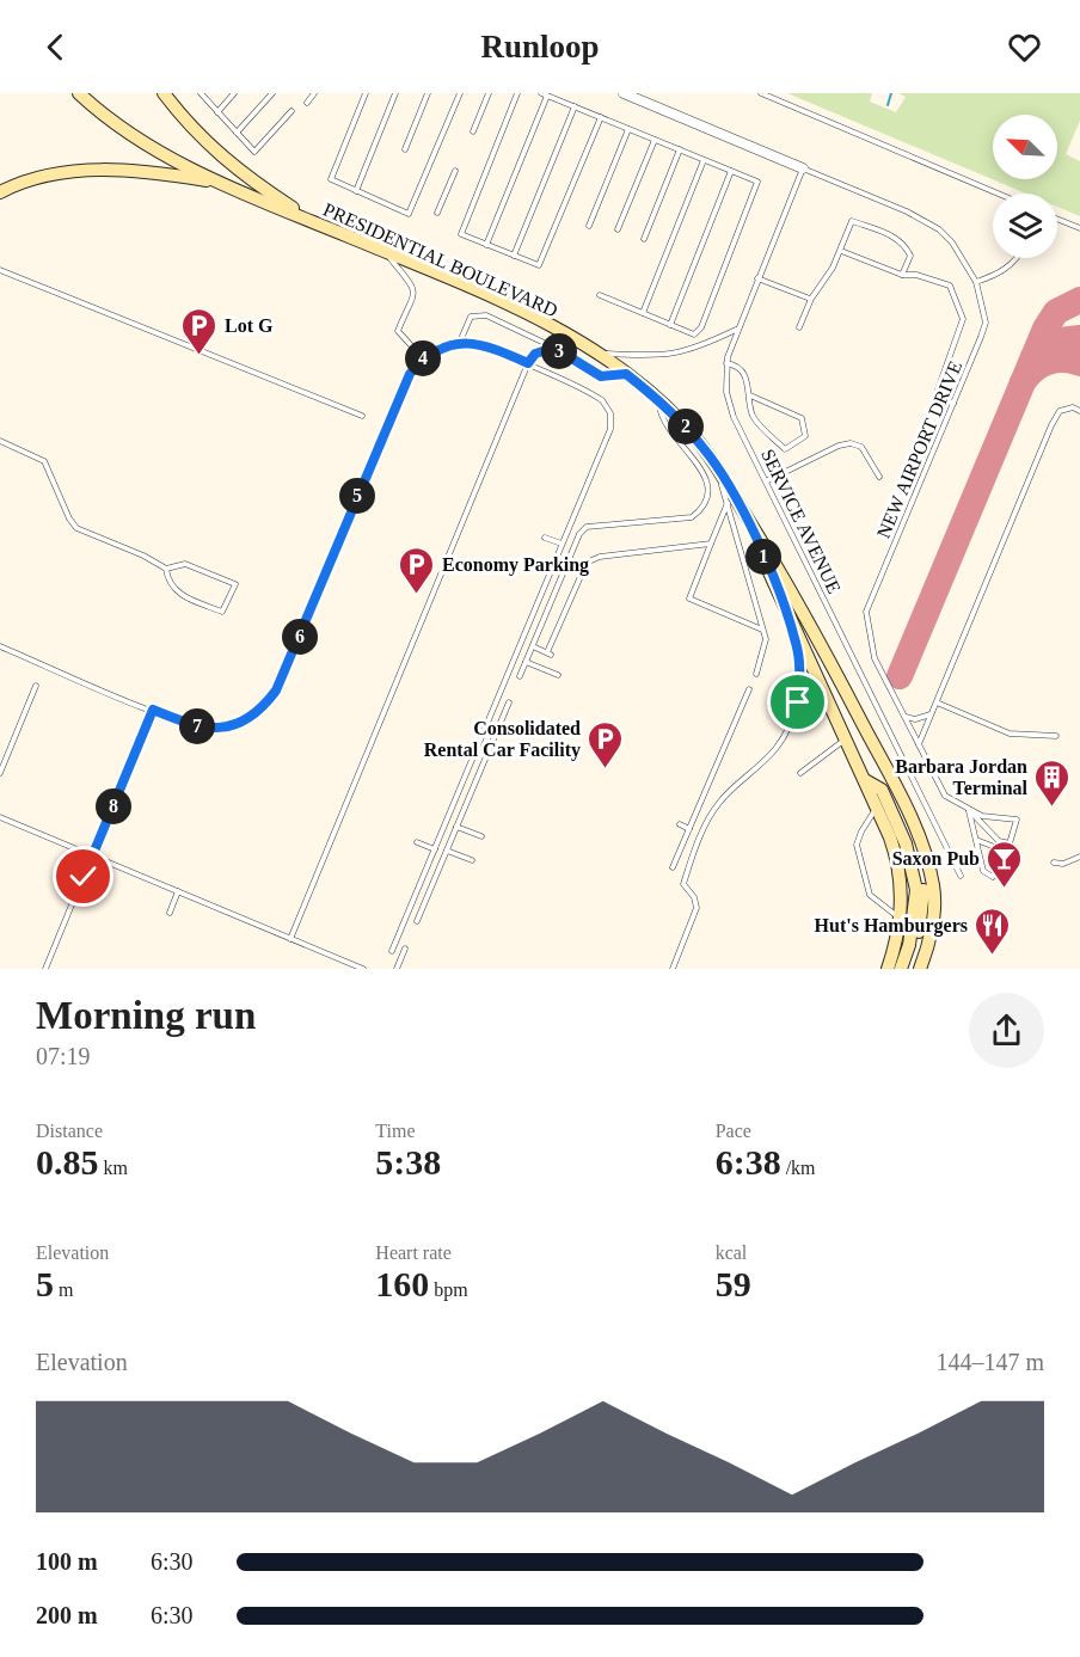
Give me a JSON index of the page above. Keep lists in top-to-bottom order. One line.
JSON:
{"streets":{"main road":["PRESIDENTIAL BOULEVARD"],"lane":["NEW AIRPORT DRIVE","SERVICE AVENUE"]},"crossings":[["NEW AIRPORT DRIVE","SERVICE AVENUE"]],"places":{"parking":["Lot G","Economy Parking","Consolidated Rental Car Facility"],"building":["Barbara Jordan Terminal"],"bar":["Saxon Pub"],"restaurant":["Hut's Hamburgers"]},"north":"top left","page":{"header":"Runloop","pins":["3","4","2","5","1","6","7","8"],"heading":["Morning run","07:19"],"stats":[["Distance","0.85 km"],["Time","5:38"],["Pace","6:38 /km"],["Elevation","5 m"],["Heart rate","160 bpm"],["kcal","59"]],"chart":["Elevation","144–147 m"],"list":[{"name":"100 m","note":"6:30"},{"name":"200 m","note":"6:30"}]}}
